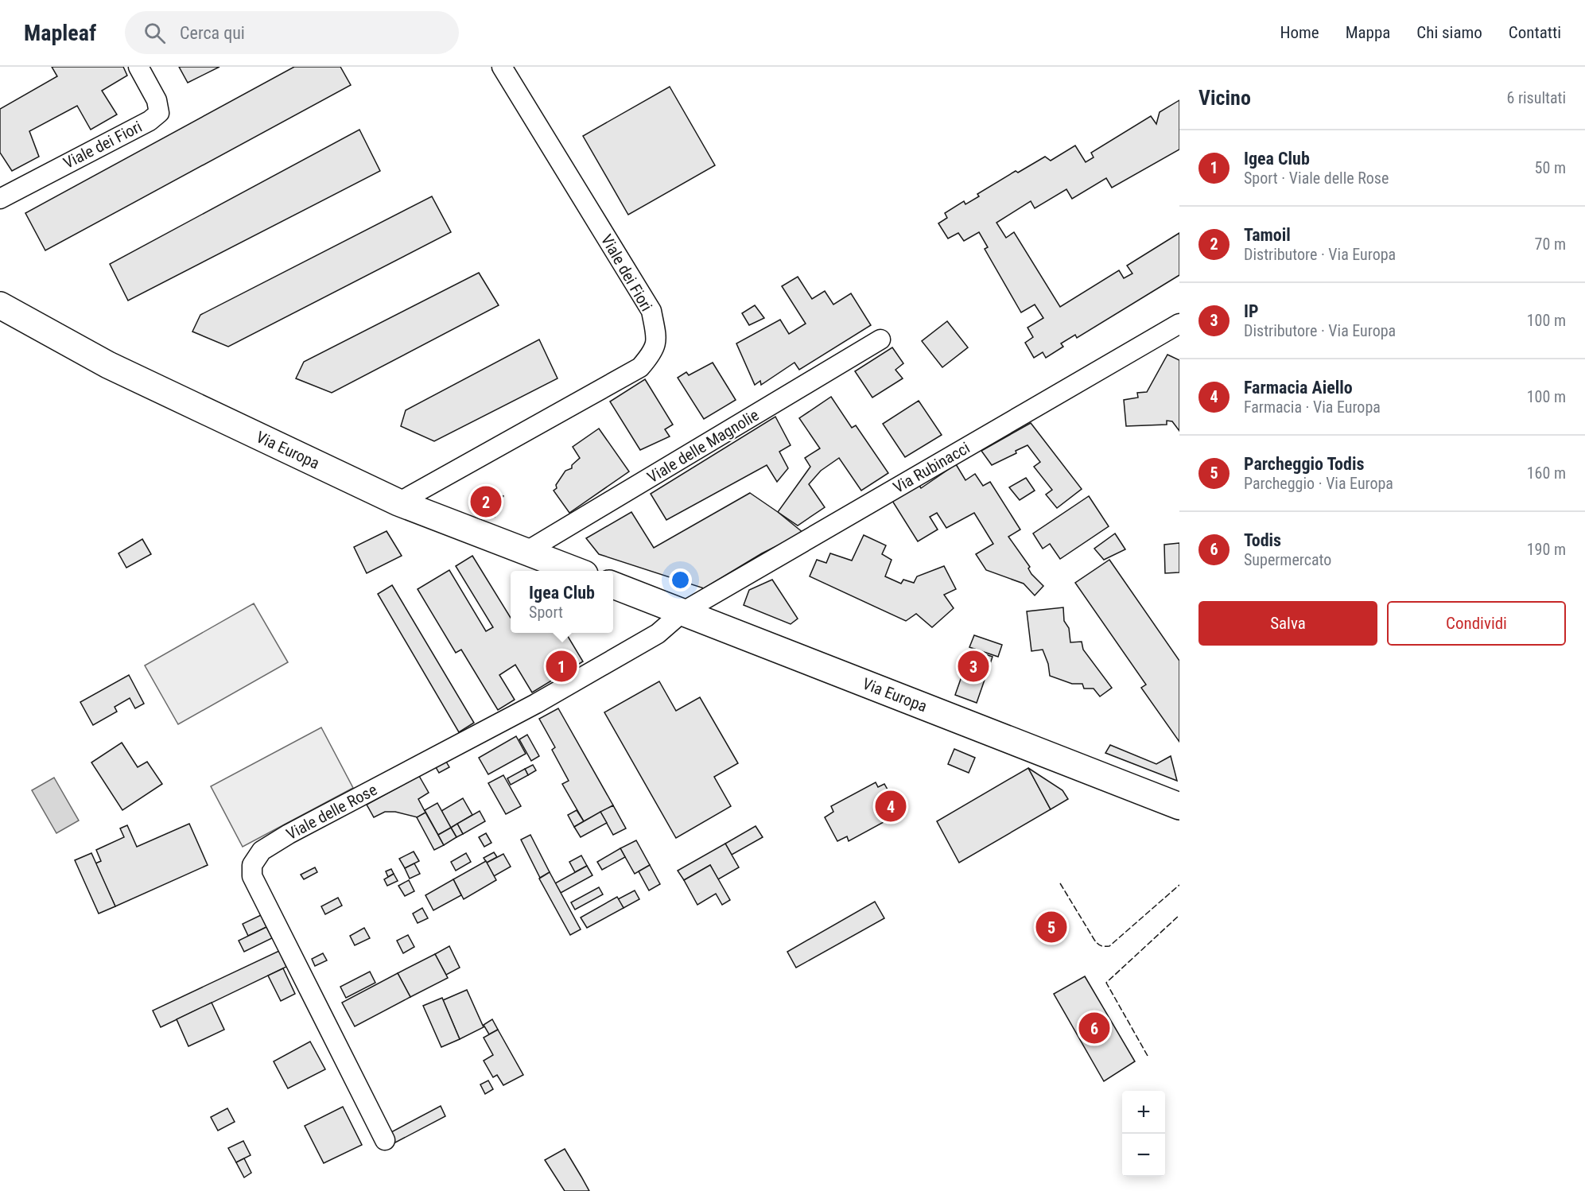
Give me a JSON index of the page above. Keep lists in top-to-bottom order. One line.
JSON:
{"streets":{"street":["Viale dei Fiori","Viale delle Magnolie","Via Europa","Via Rubinacci","Viale delle Rose"]},"crossings":[["Viale dei Fiori","Via Europa"],["Viale delle Magnolie","Via Europa"],["Via Europa","Via Rubinacci"],["Via Europa","Viale delle Rose"],["Via Rubinacci","Viale delle Rose"]],"page":{"header":"Mapleaf","search":"Cerca qui","nav":["Home","Mappa","Chi siamo","Contatti"],"heading":["Vicino","6 risultati"],"list":[{"mark":"1","name":"Igea Club","note":"Sport · Viale delle Rose","value":"50 m"},{"mark":"2","name":"Tamoil","note":"Distributore · Via Europa","value":"70 m"},{"mark":"3","name":"IP","note":"Distributore · Via Europa","value":"100 m"},{"mark":"4","name":"Farmacia Aiello","note":"Farmacia · Via Europa","value":"100 m"},{"mark":"5","name":"Parcheggio Todis","note":"Parcheggio · Via Europa","value":"160 m"},{"mark":"6","name":"Todis","note":"Supermercato","value":"190 m"}],"pins":["2","1","3","4","5","6"],"popup":["Igea Club","Sport"],"buttons":["Salva","Condividi"],"map_buttons":["+","−"]}}
